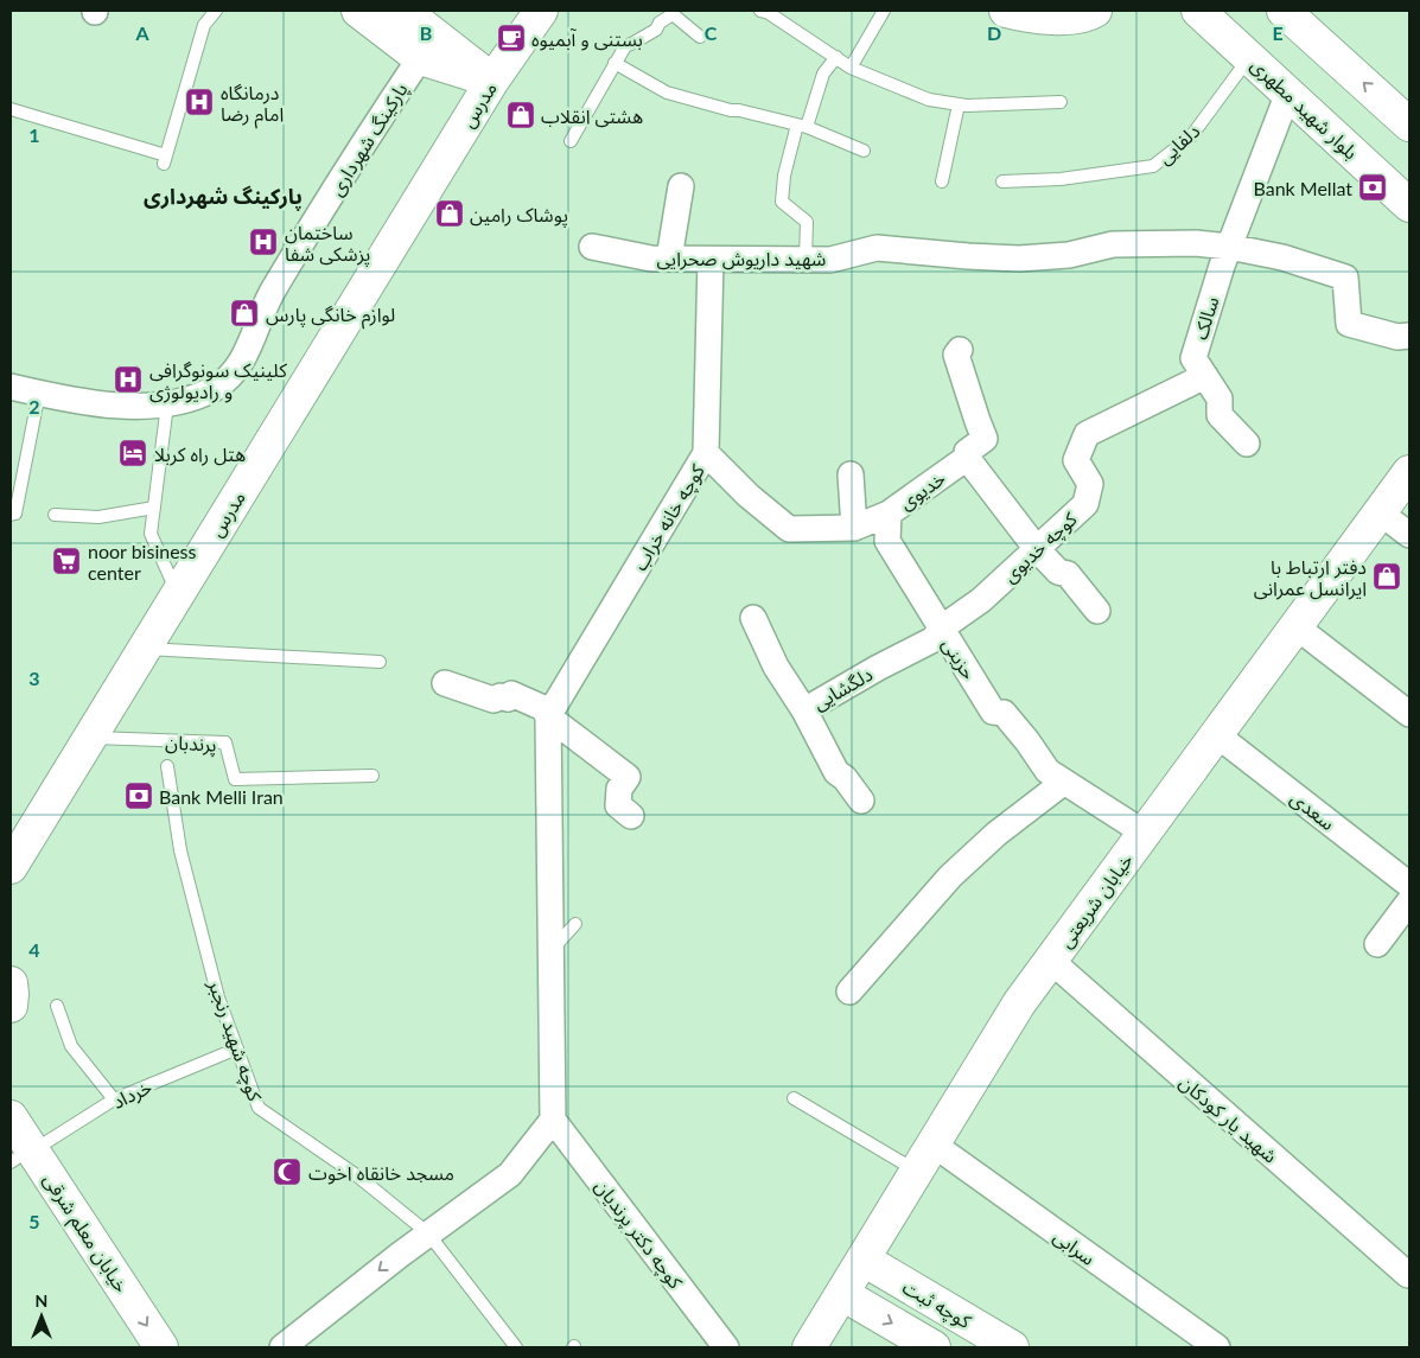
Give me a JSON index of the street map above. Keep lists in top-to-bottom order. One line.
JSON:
{"streets":{"main road":["مدرس","بلوار شهید مطهری","خیابان شریعتی","خیابان معلم شرقی","کوچه ثبت"],"street":["پارکینگ شهرداری","شهید داریوش صحرایی","سالک","خدیوی","کوچه خانه خراب","کوچه خدیوی","حزینی","دلگشایی","سعدی","شهید یار کودکان","کوچه دکتر پرندیان","سرابی"],"lane":["دلفایی","پرندبان","کوچه شهید رنجبر","خرداد"]},"crossings":[["مدرس","پرندبان"],["بلوار شهید مطهری","دلفایی"],["شهید داریوش صحرایی","سالک"],["شهید داریوش صحرایی","کوچه خانه خراب"],["سالک","کوچه خدیوی"],["خدیوی","کوچه خانه خراب"],["خدیوی","حزینی"],["کوچه خدیوی","حزینی"],["کوچه خدیوی","دلگشایی"],["حزینی","دلگشایی"],["حزینی","خیابان شریعتی"],["سعدی","خیابان شریعتی"],["خیابان شریعتی","شهید یار کودکان"],["خیابان شریعتی","سرابی"],["خیابان شریعتی","کوچه ثبت"],["کوچه شهید رنجبر","خرداد"],["خرداد","خیابان معلم شرقی"]],"one_way":["خیابان معلم شرقی"],"districts":["پارکینگ شهرداری"],"places":{"cafe":["بستنی و آبمیوه"],"hospital":["درمانگاه امام رضا","ساختمان پزشکی شفا","کلینیک سونوگرافی و رادیولوژی"],"shop":["هشتی انقلاب","پوشاک رامین","لوازم خانگی پارس","دفتر ارتباط با ایرانسل عمرانی"],"bank":["Bank Mellat","Bank Melli Iran"],"hotel":["هتل راه کربلا"],"supermarket":["noor bisiness center"],"mosque":["مسجد خانقاه اخوت"]},"north":"top","grid":{"columns":["A","B","C","D","E"],"rows":["1","2","3","4","5"]}}
